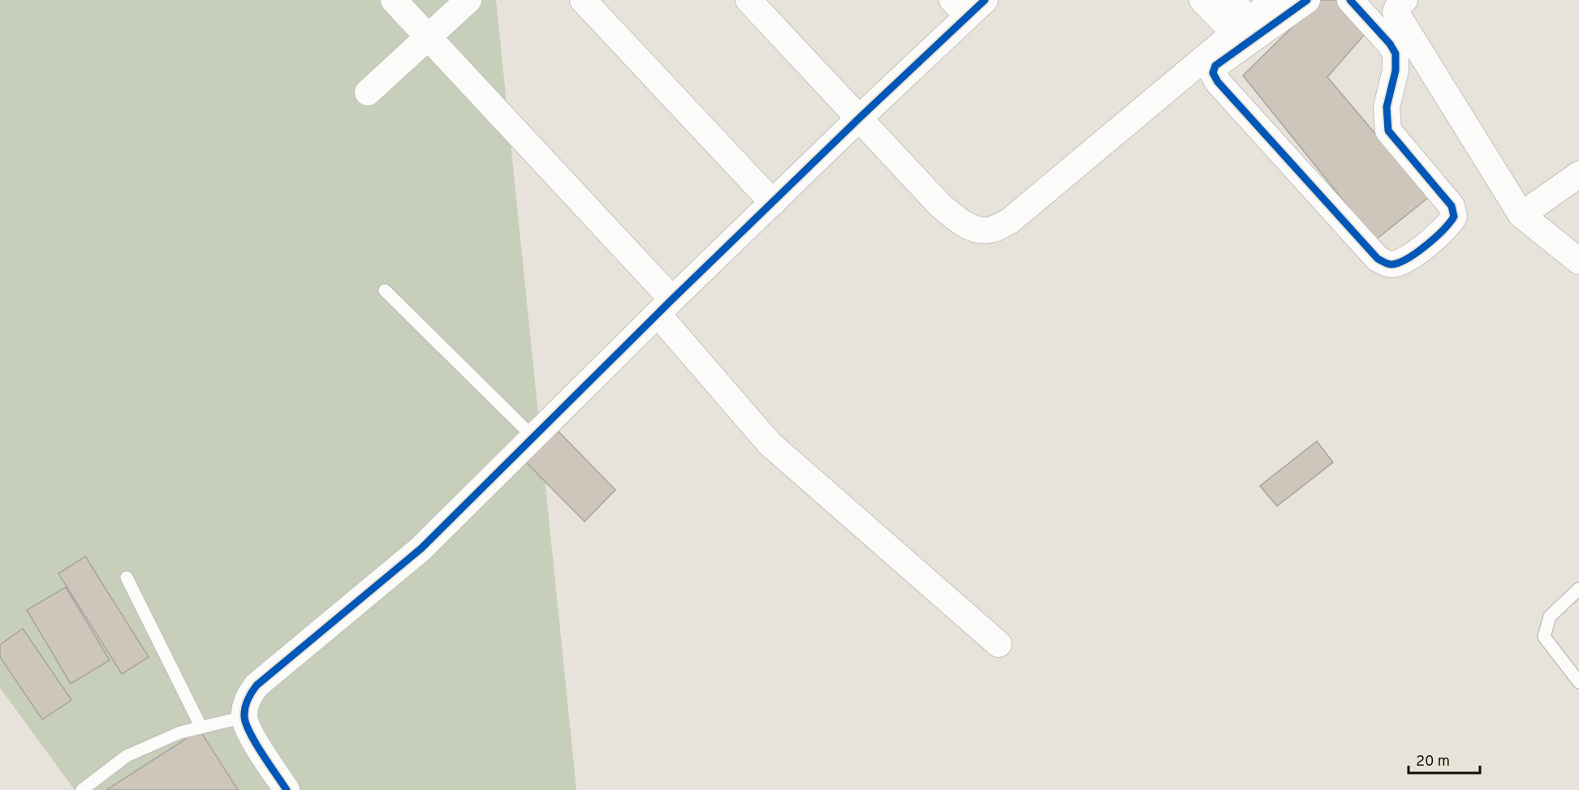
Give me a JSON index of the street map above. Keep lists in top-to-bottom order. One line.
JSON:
{"scale_bar":"20 m"}
